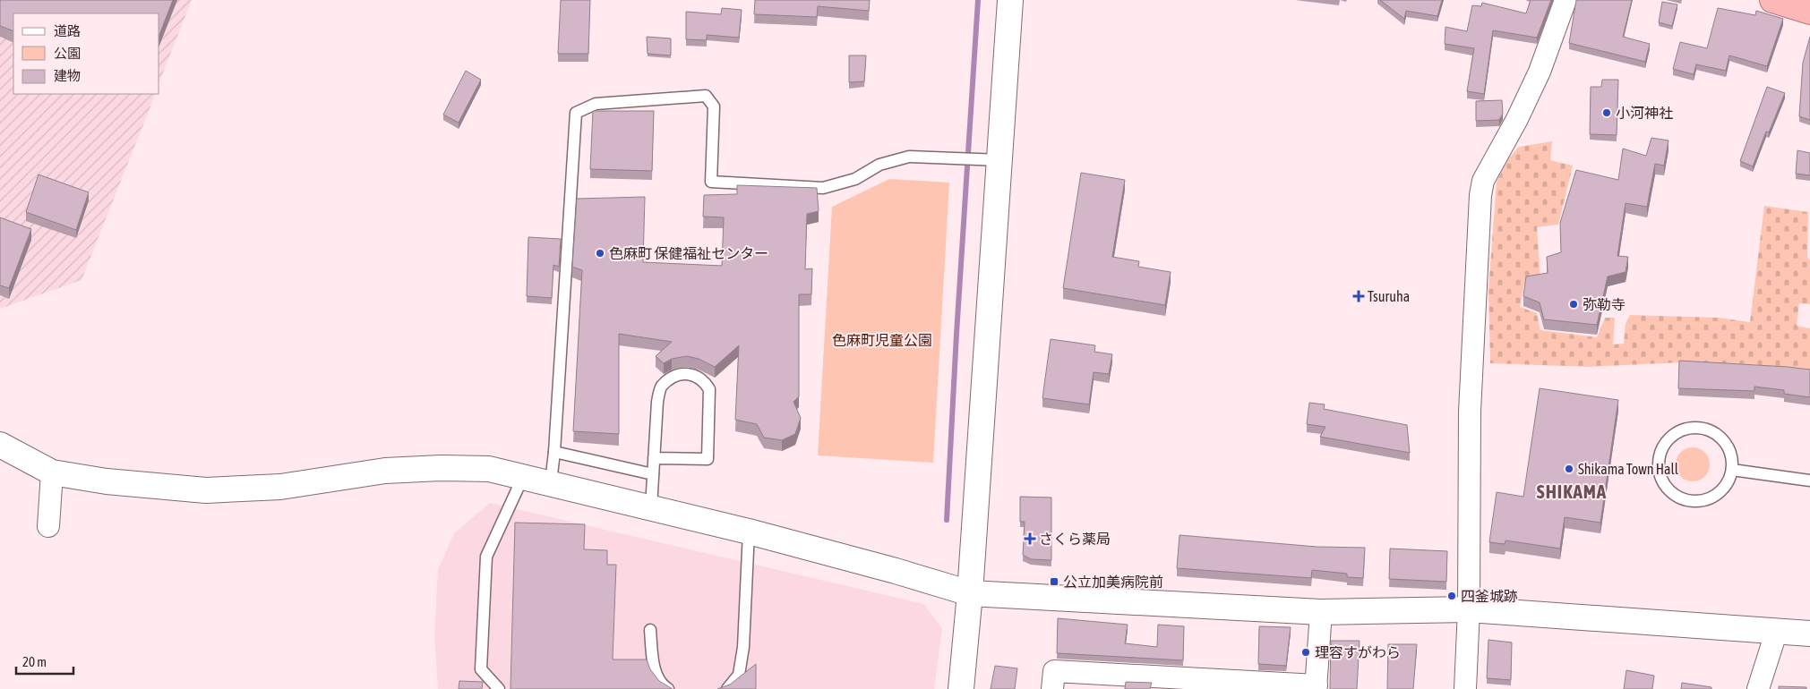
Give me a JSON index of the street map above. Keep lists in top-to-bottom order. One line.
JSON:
{"districts":["SHIKAMA"],"parks":["色麻町児童公園"],"places":{"other":["小河神社","色麻町 保健福祉センター","弥勒寺","Shikama Town Hall","四釜城跡","理容すがわら"],"health":["Tsuruha","さくら薬局"],"transit":["公立加美病院前"]},"legend":["道路","公園","建物"],"scale_bar":"20 m"}
